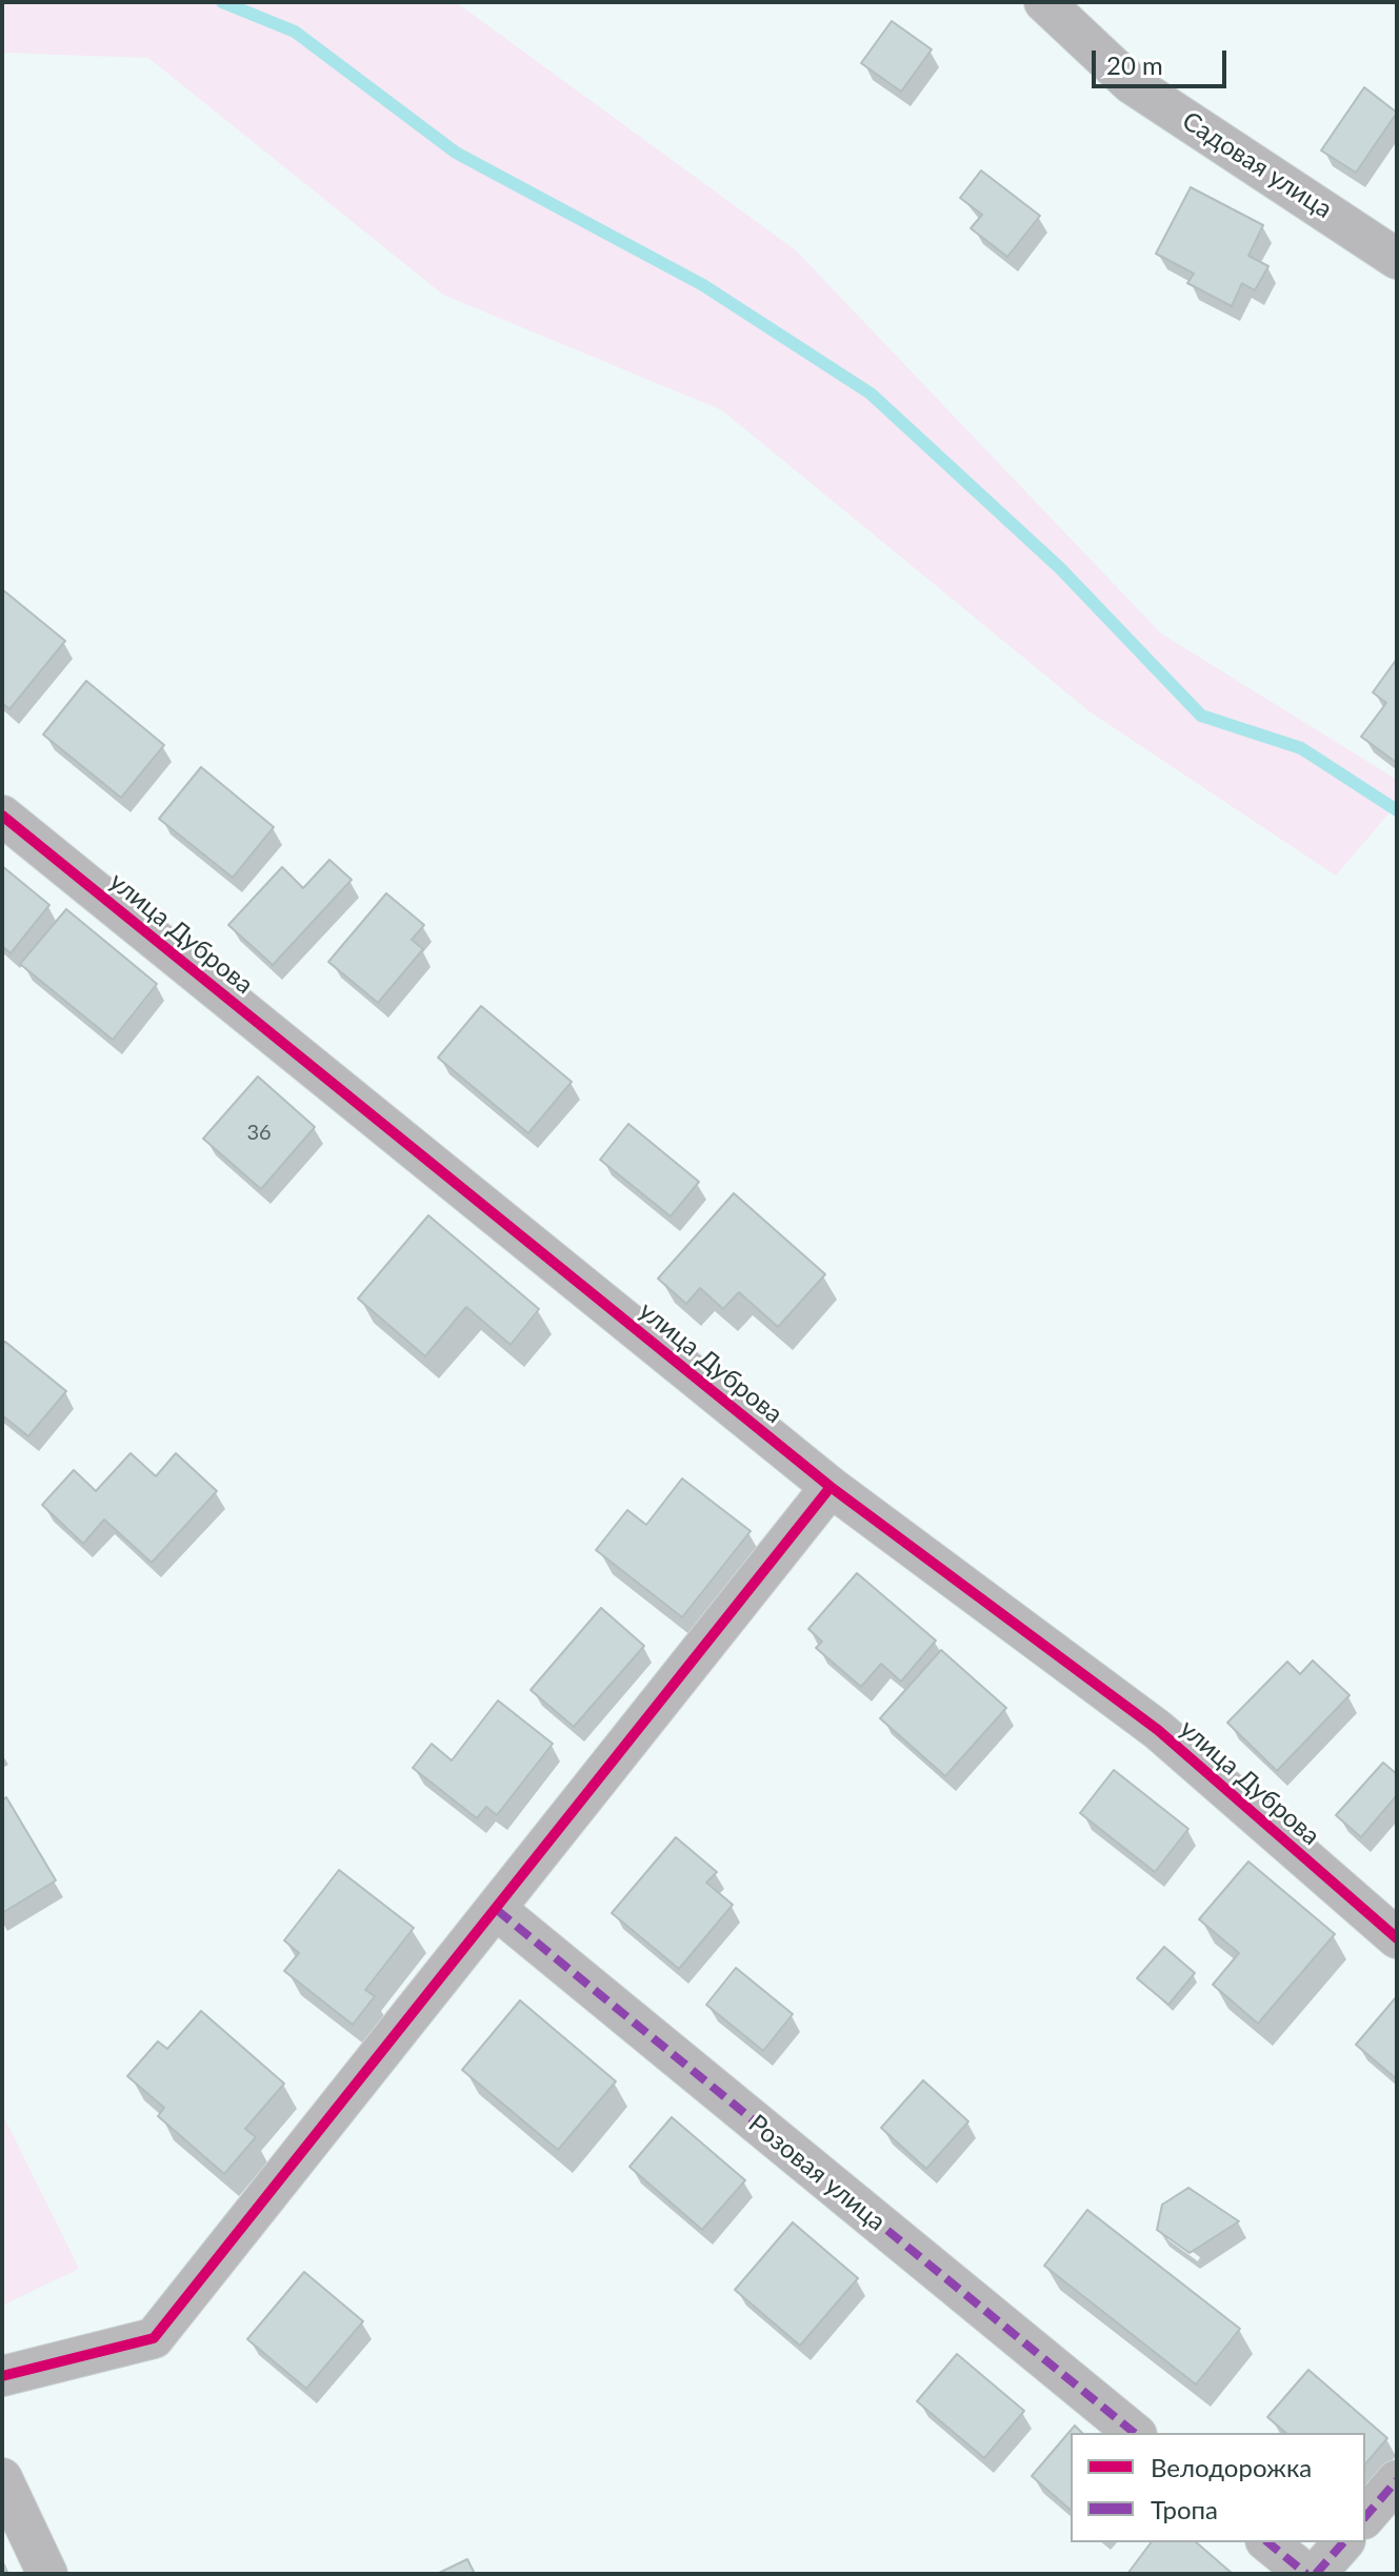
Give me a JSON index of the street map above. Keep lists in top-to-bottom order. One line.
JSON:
{"streets":{"street":["Садовая улица","улица Дуброва","Розовая улица"]},"house_numbers":["36"],"legend":["Велодорожка","Тропа"],"scale_bar":"20 m"}
